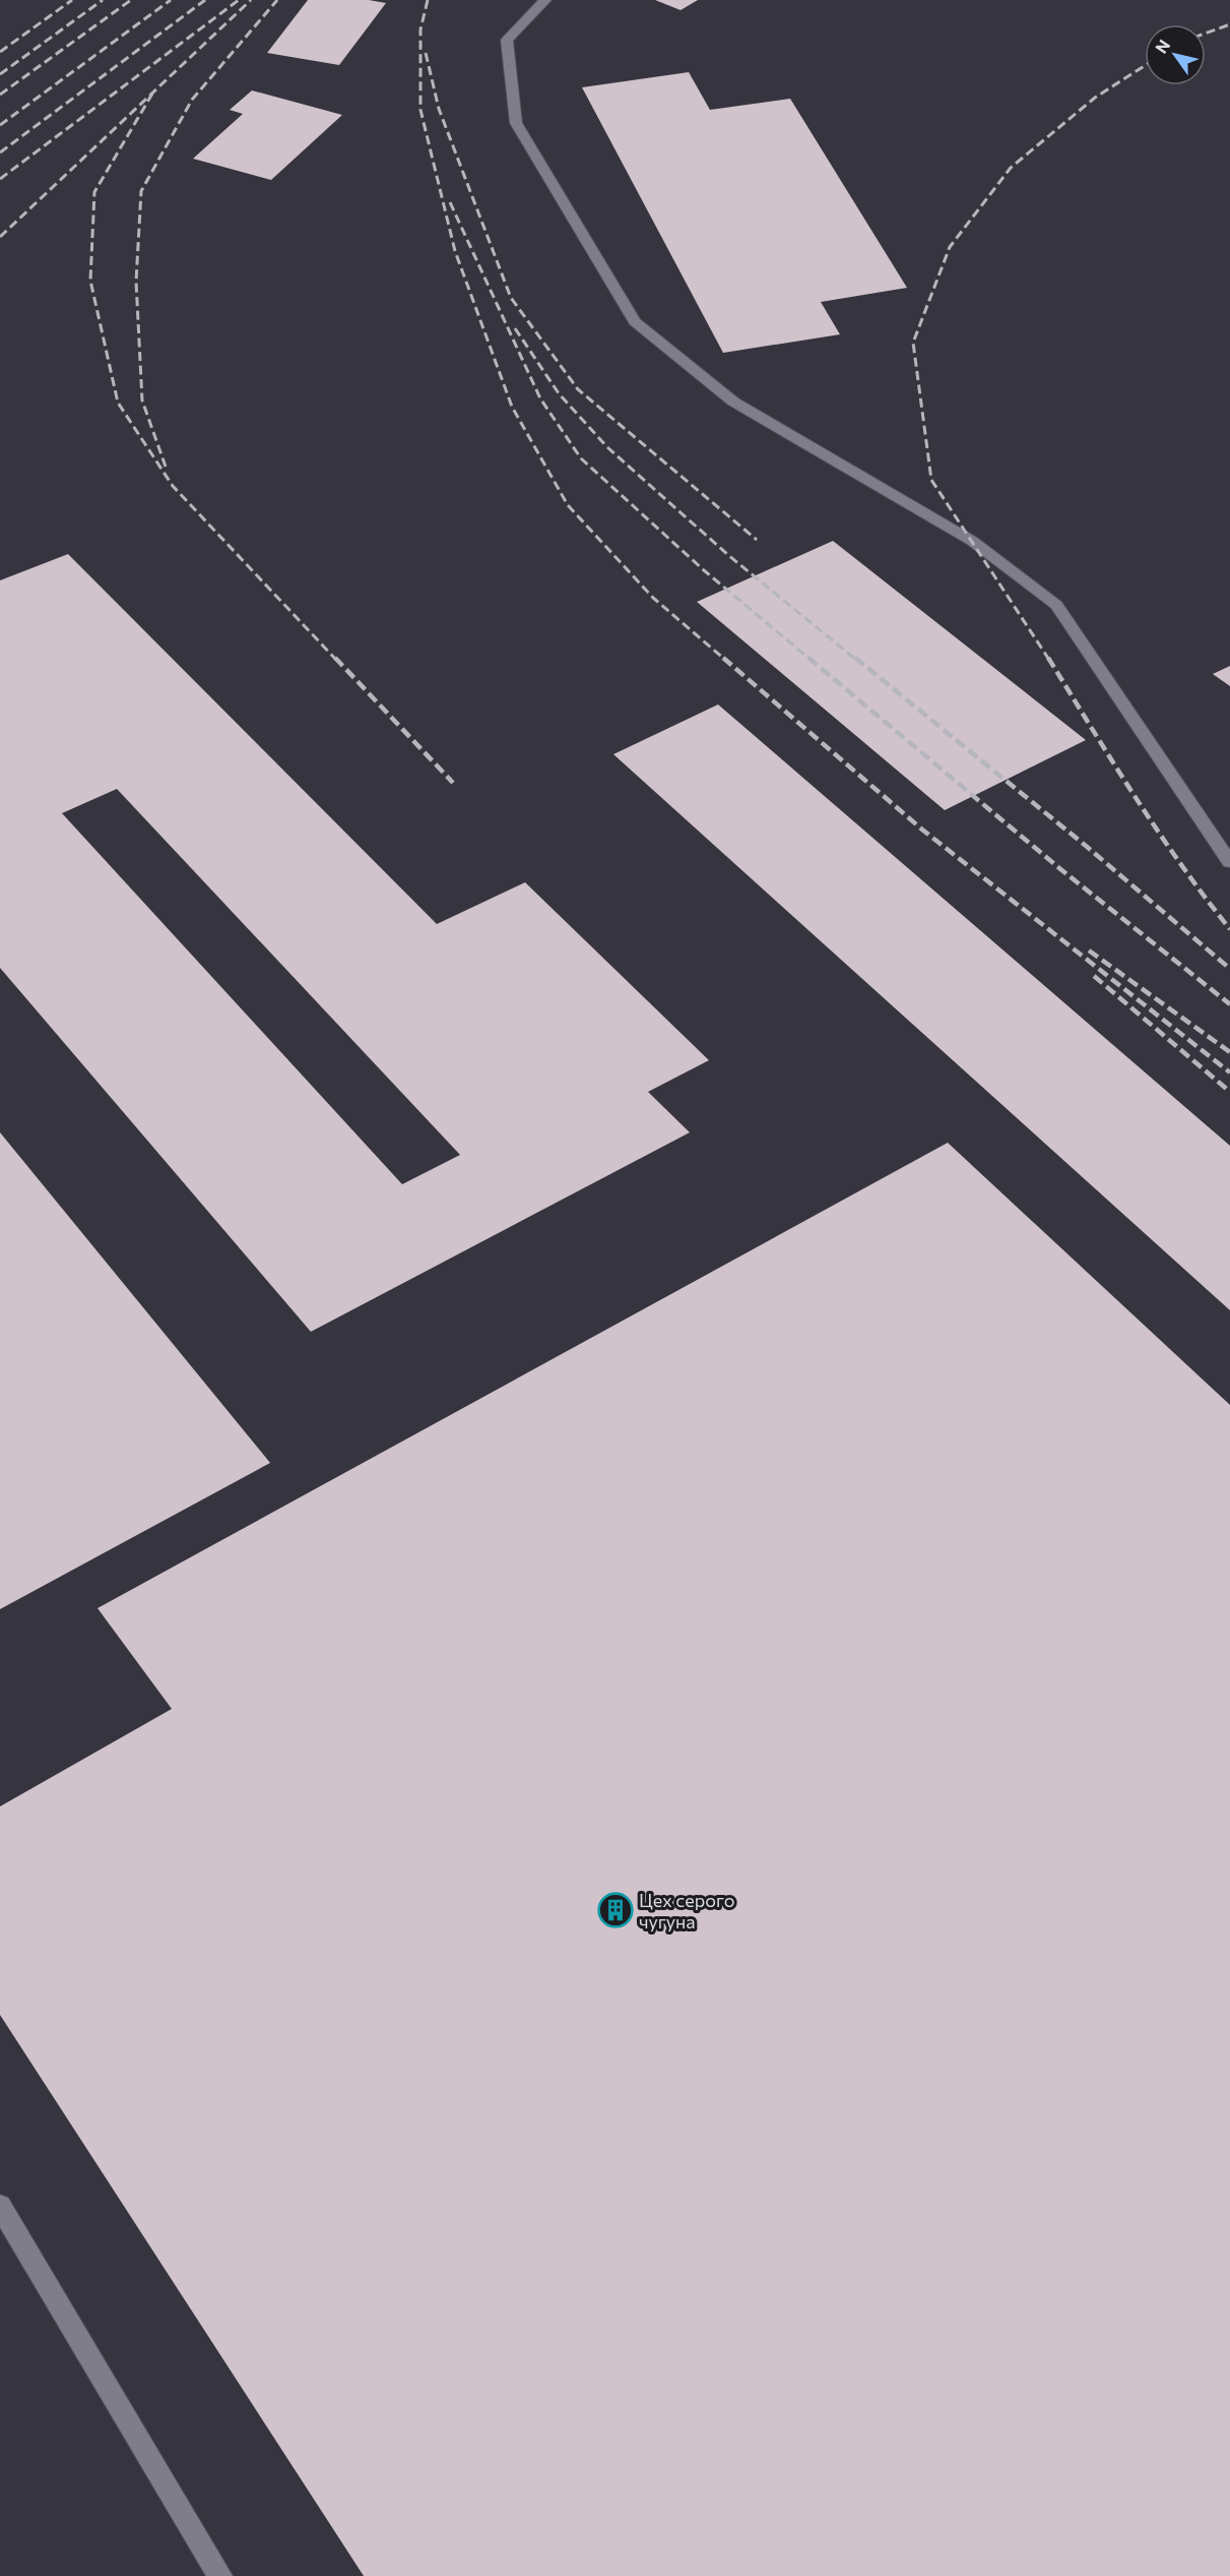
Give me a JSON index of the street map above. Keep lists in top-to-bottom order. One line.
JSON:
{"places":{"building":["Цех серого чугуна"]},"north":"top left"}
